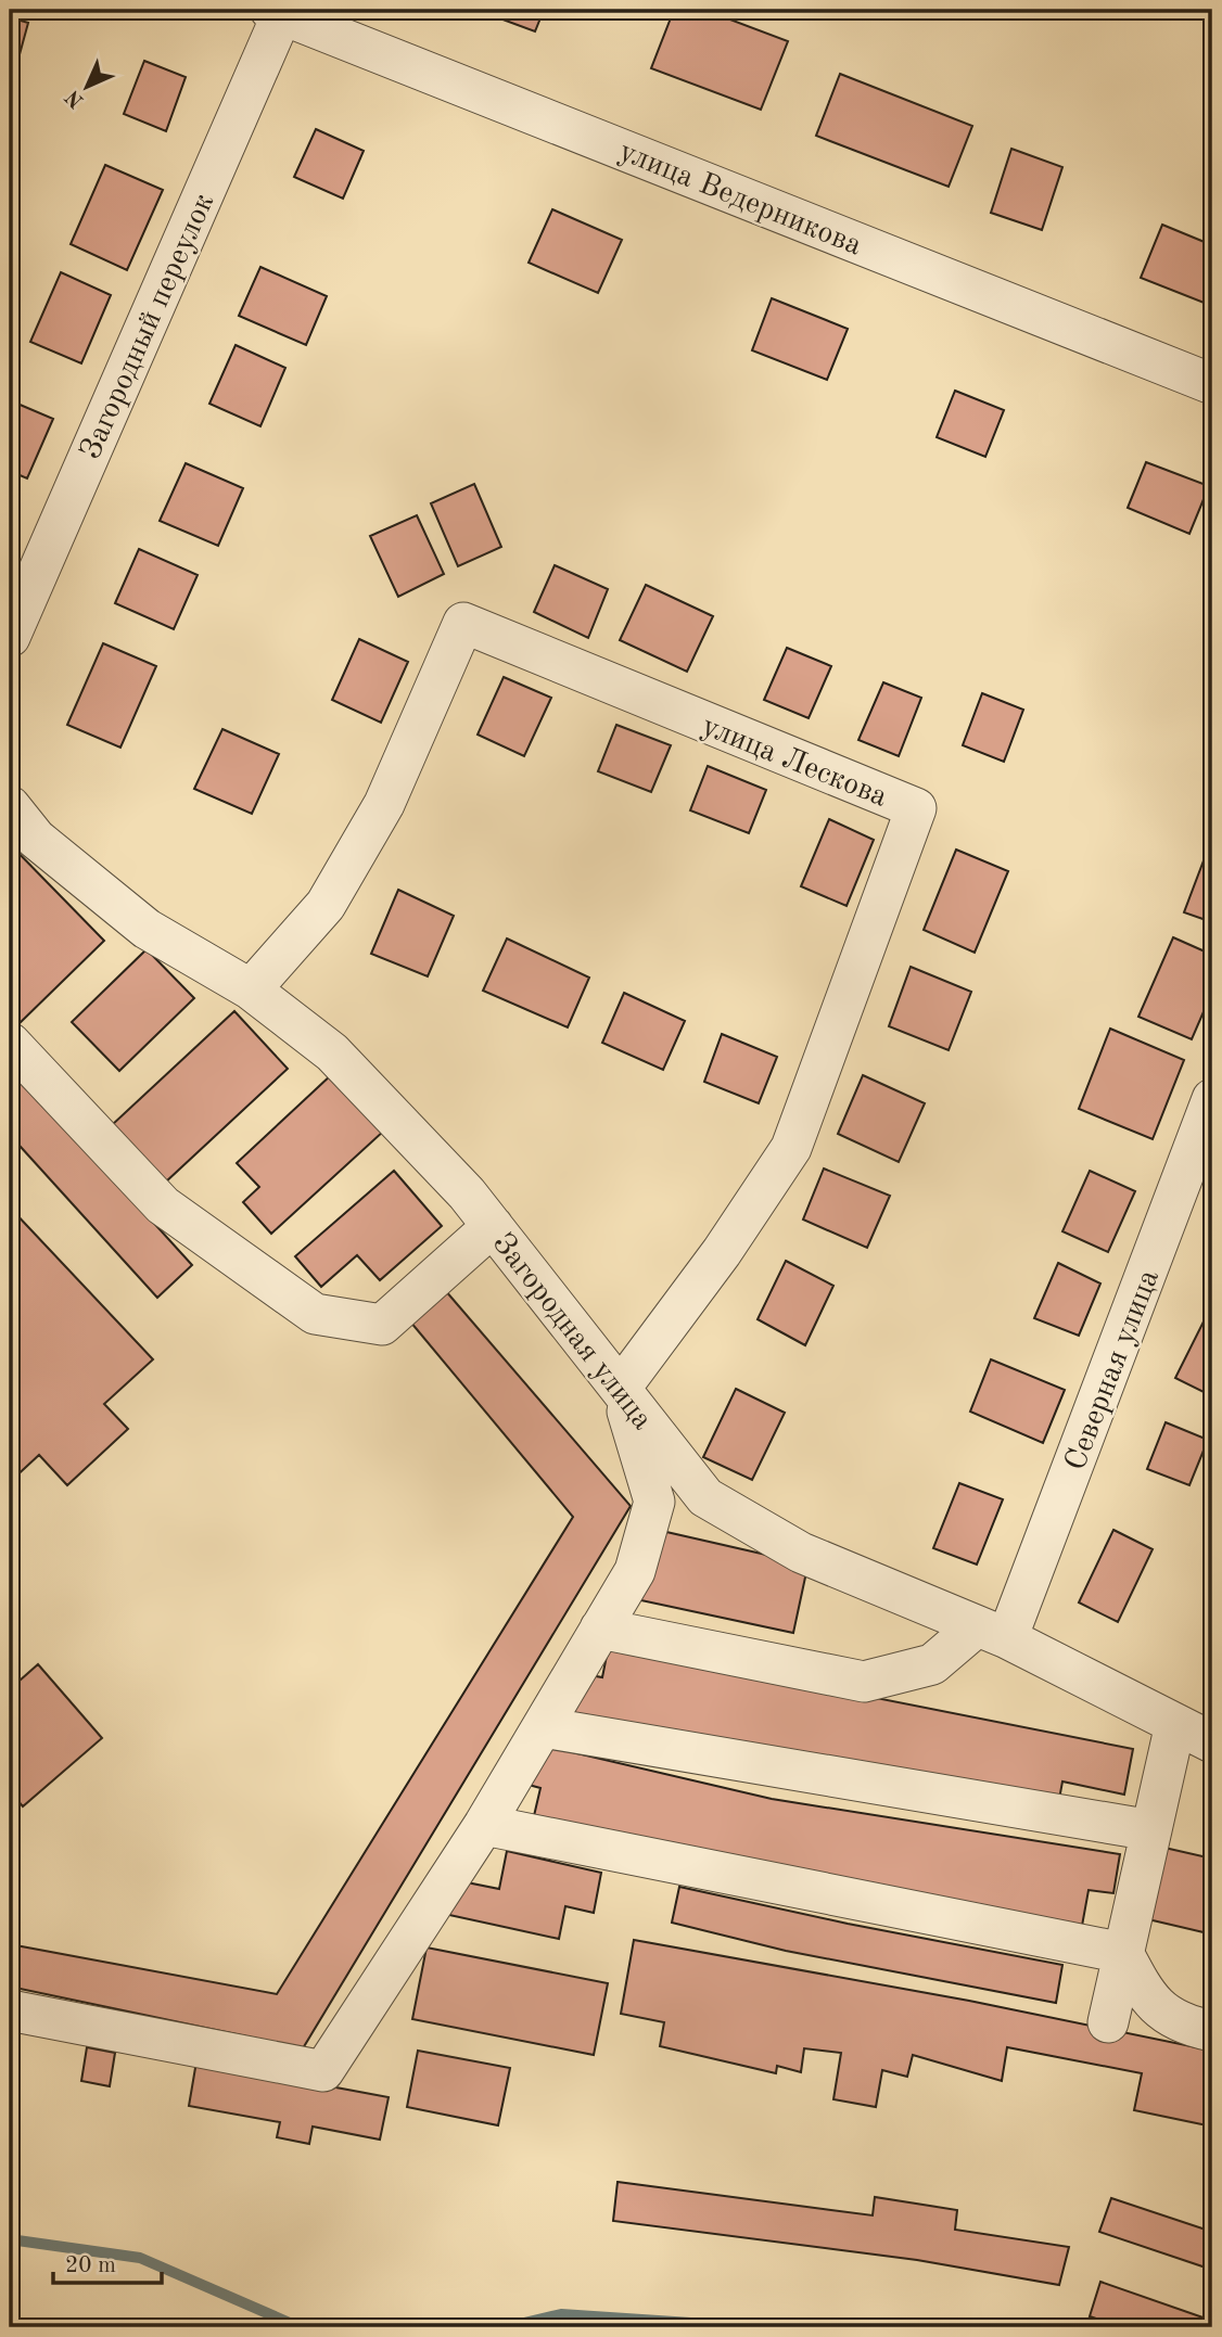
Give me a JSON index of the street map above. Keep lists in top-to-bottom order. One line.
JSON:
{"streets":{"street":["улица Ведерникова","Загородный переулок","улица Лескова","Загородная улица","Северная улица"]},"crossings":[["улица Ведерникова","Загородный переулок"],["улица Лескова","Загородная улица"],["Загородная улица","Северная улица"]],"scale_bar":"20 m","north":"bottom left"}
